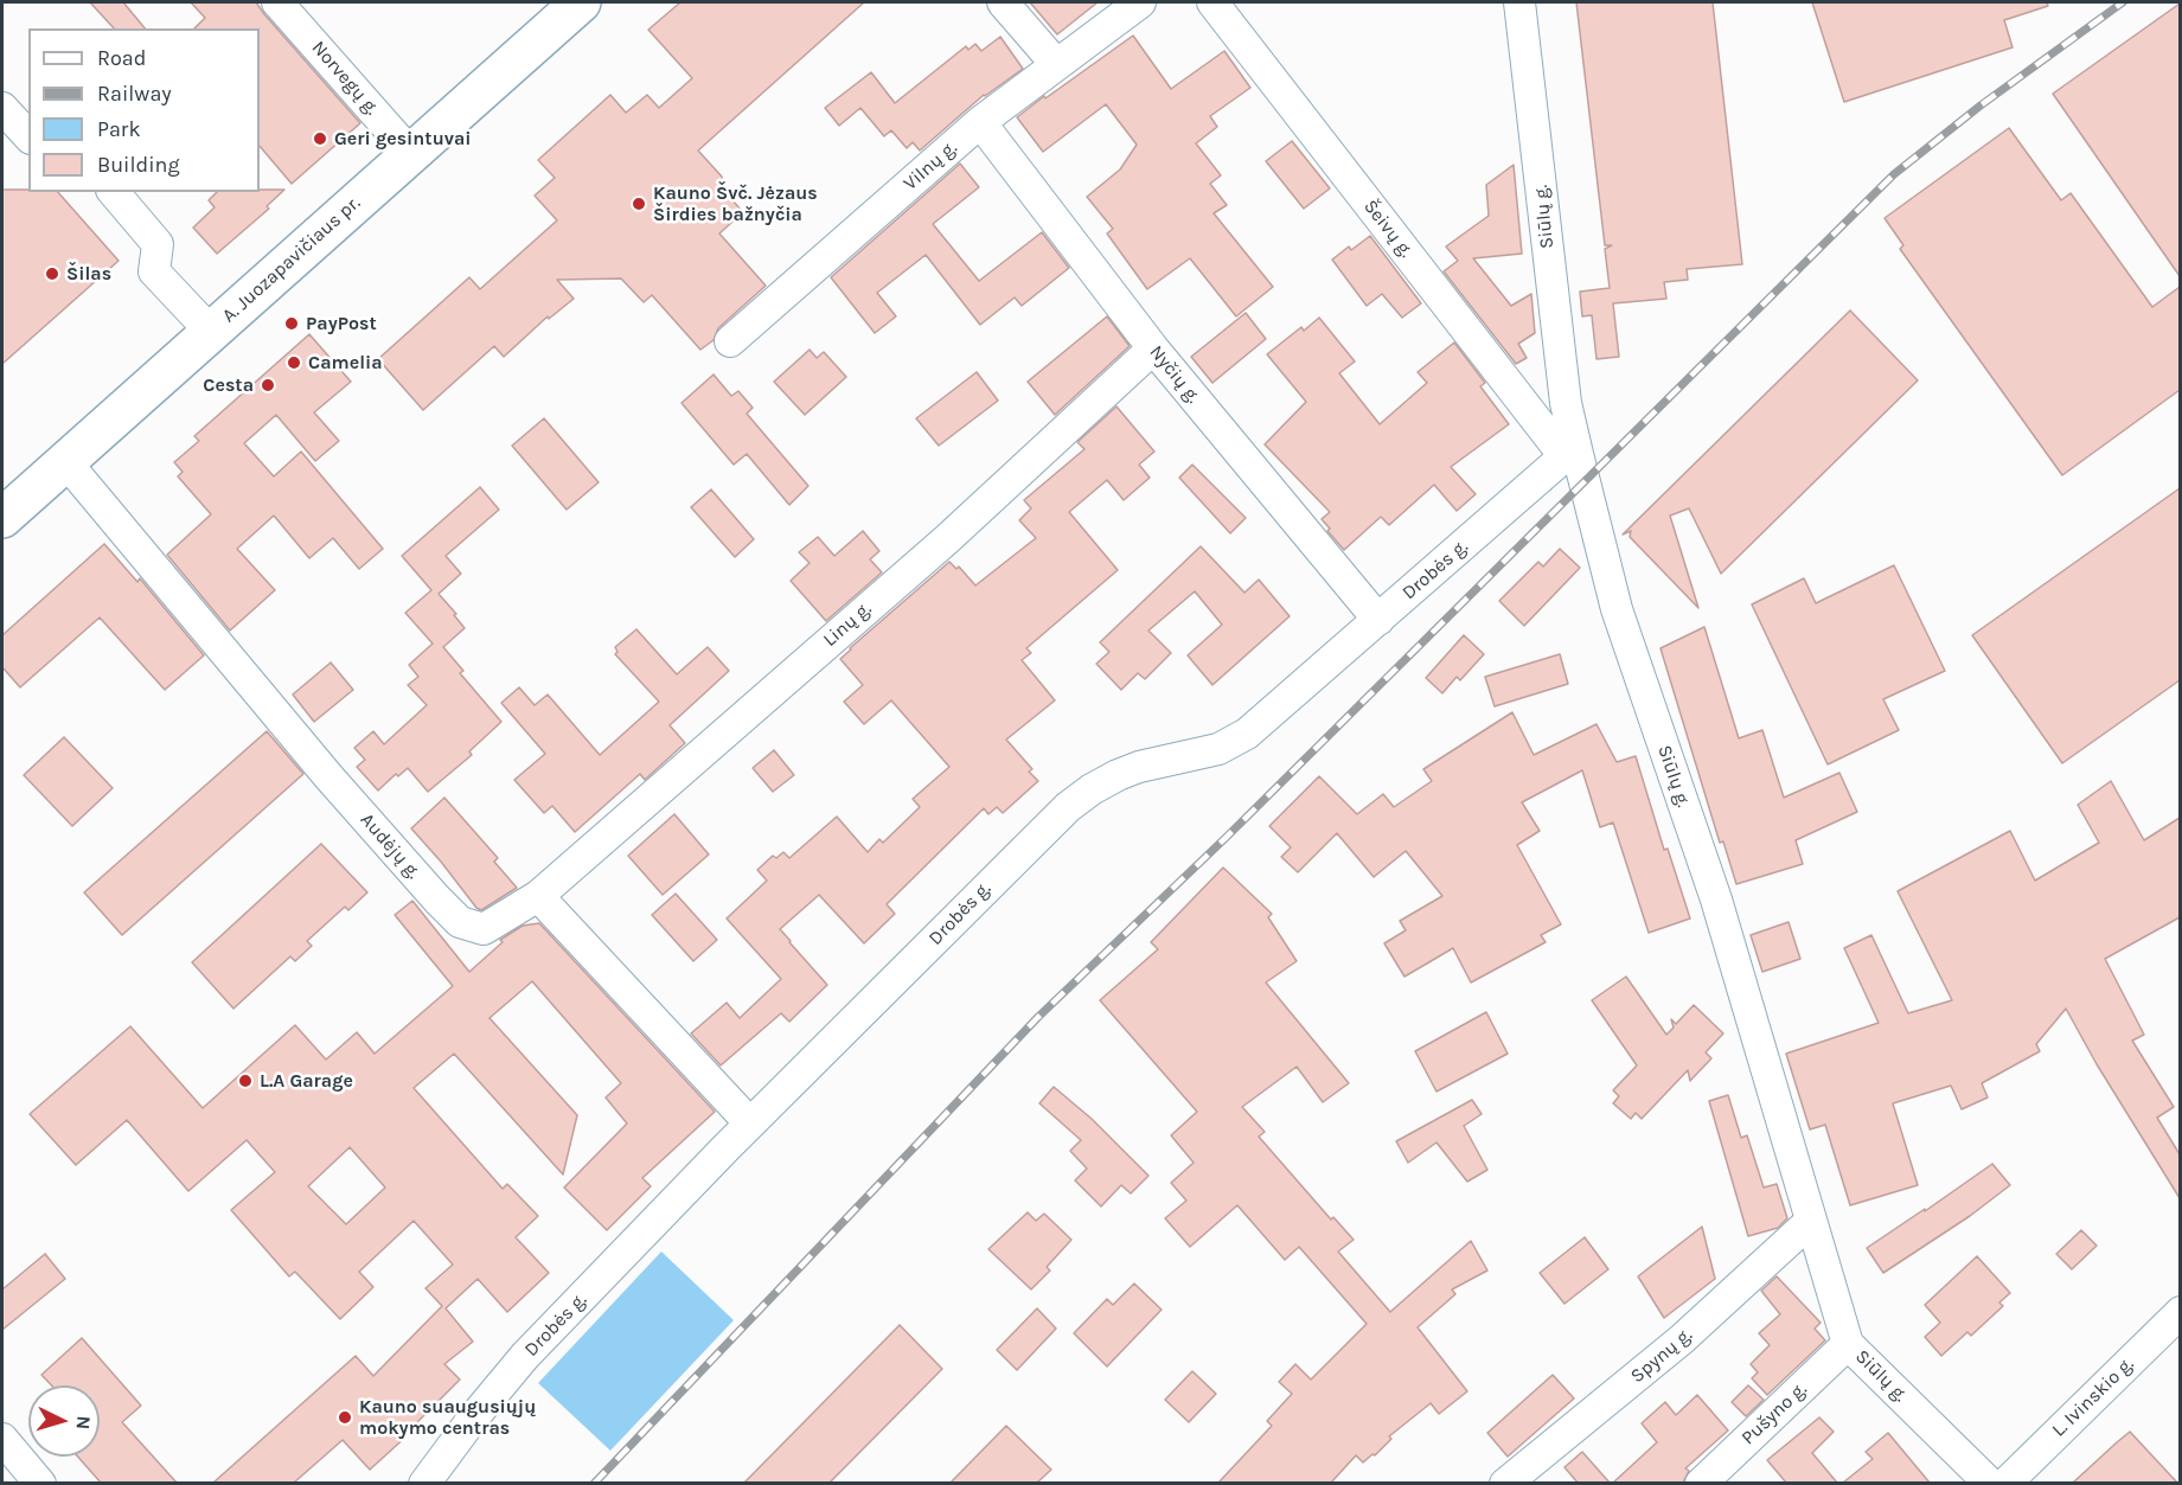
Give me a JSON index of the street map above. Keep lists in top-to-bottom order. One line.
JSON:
{"streets":{"main road":["A. Juozapavičiaus pr."],"street":["Norvegų g.","Vilnų g.","Siūlų g.","Šeivų g.","Nyčių g.","Drobės g.","Linų g.","Audėjų g.","Spynų g.","L. Ivinskio g.","Pušyno g."]},"crossings":[["Norvegų g.","A. Juozapavičiaus pr."],["Vilnų g.","Nyčių g."],["Siūlų g.","Šeivų g."],["Siūlų g.","Drobės g."],["Siūlų g.","Spynų g."],["Siūlų g.","Pušyno g."],["Šeivų g.","Drobės g."],["A. Juozapavičiaus pr.","Audėjų g."],["Nyčių g.","Drobės g."],["Nyčių g.","Linų g."],["Linų g.","Audėjų g."]],"places":["Geri gesintuvai","Kauno Švč. Jėzaus Širdies bažnyčia","Šilas","PayPost","Camelia","Cesta","L.A Garage","Kauno suaugusiųjų mokymo centras"],"legend":["Road","Railway","Park","Building"],"north":"right"}
